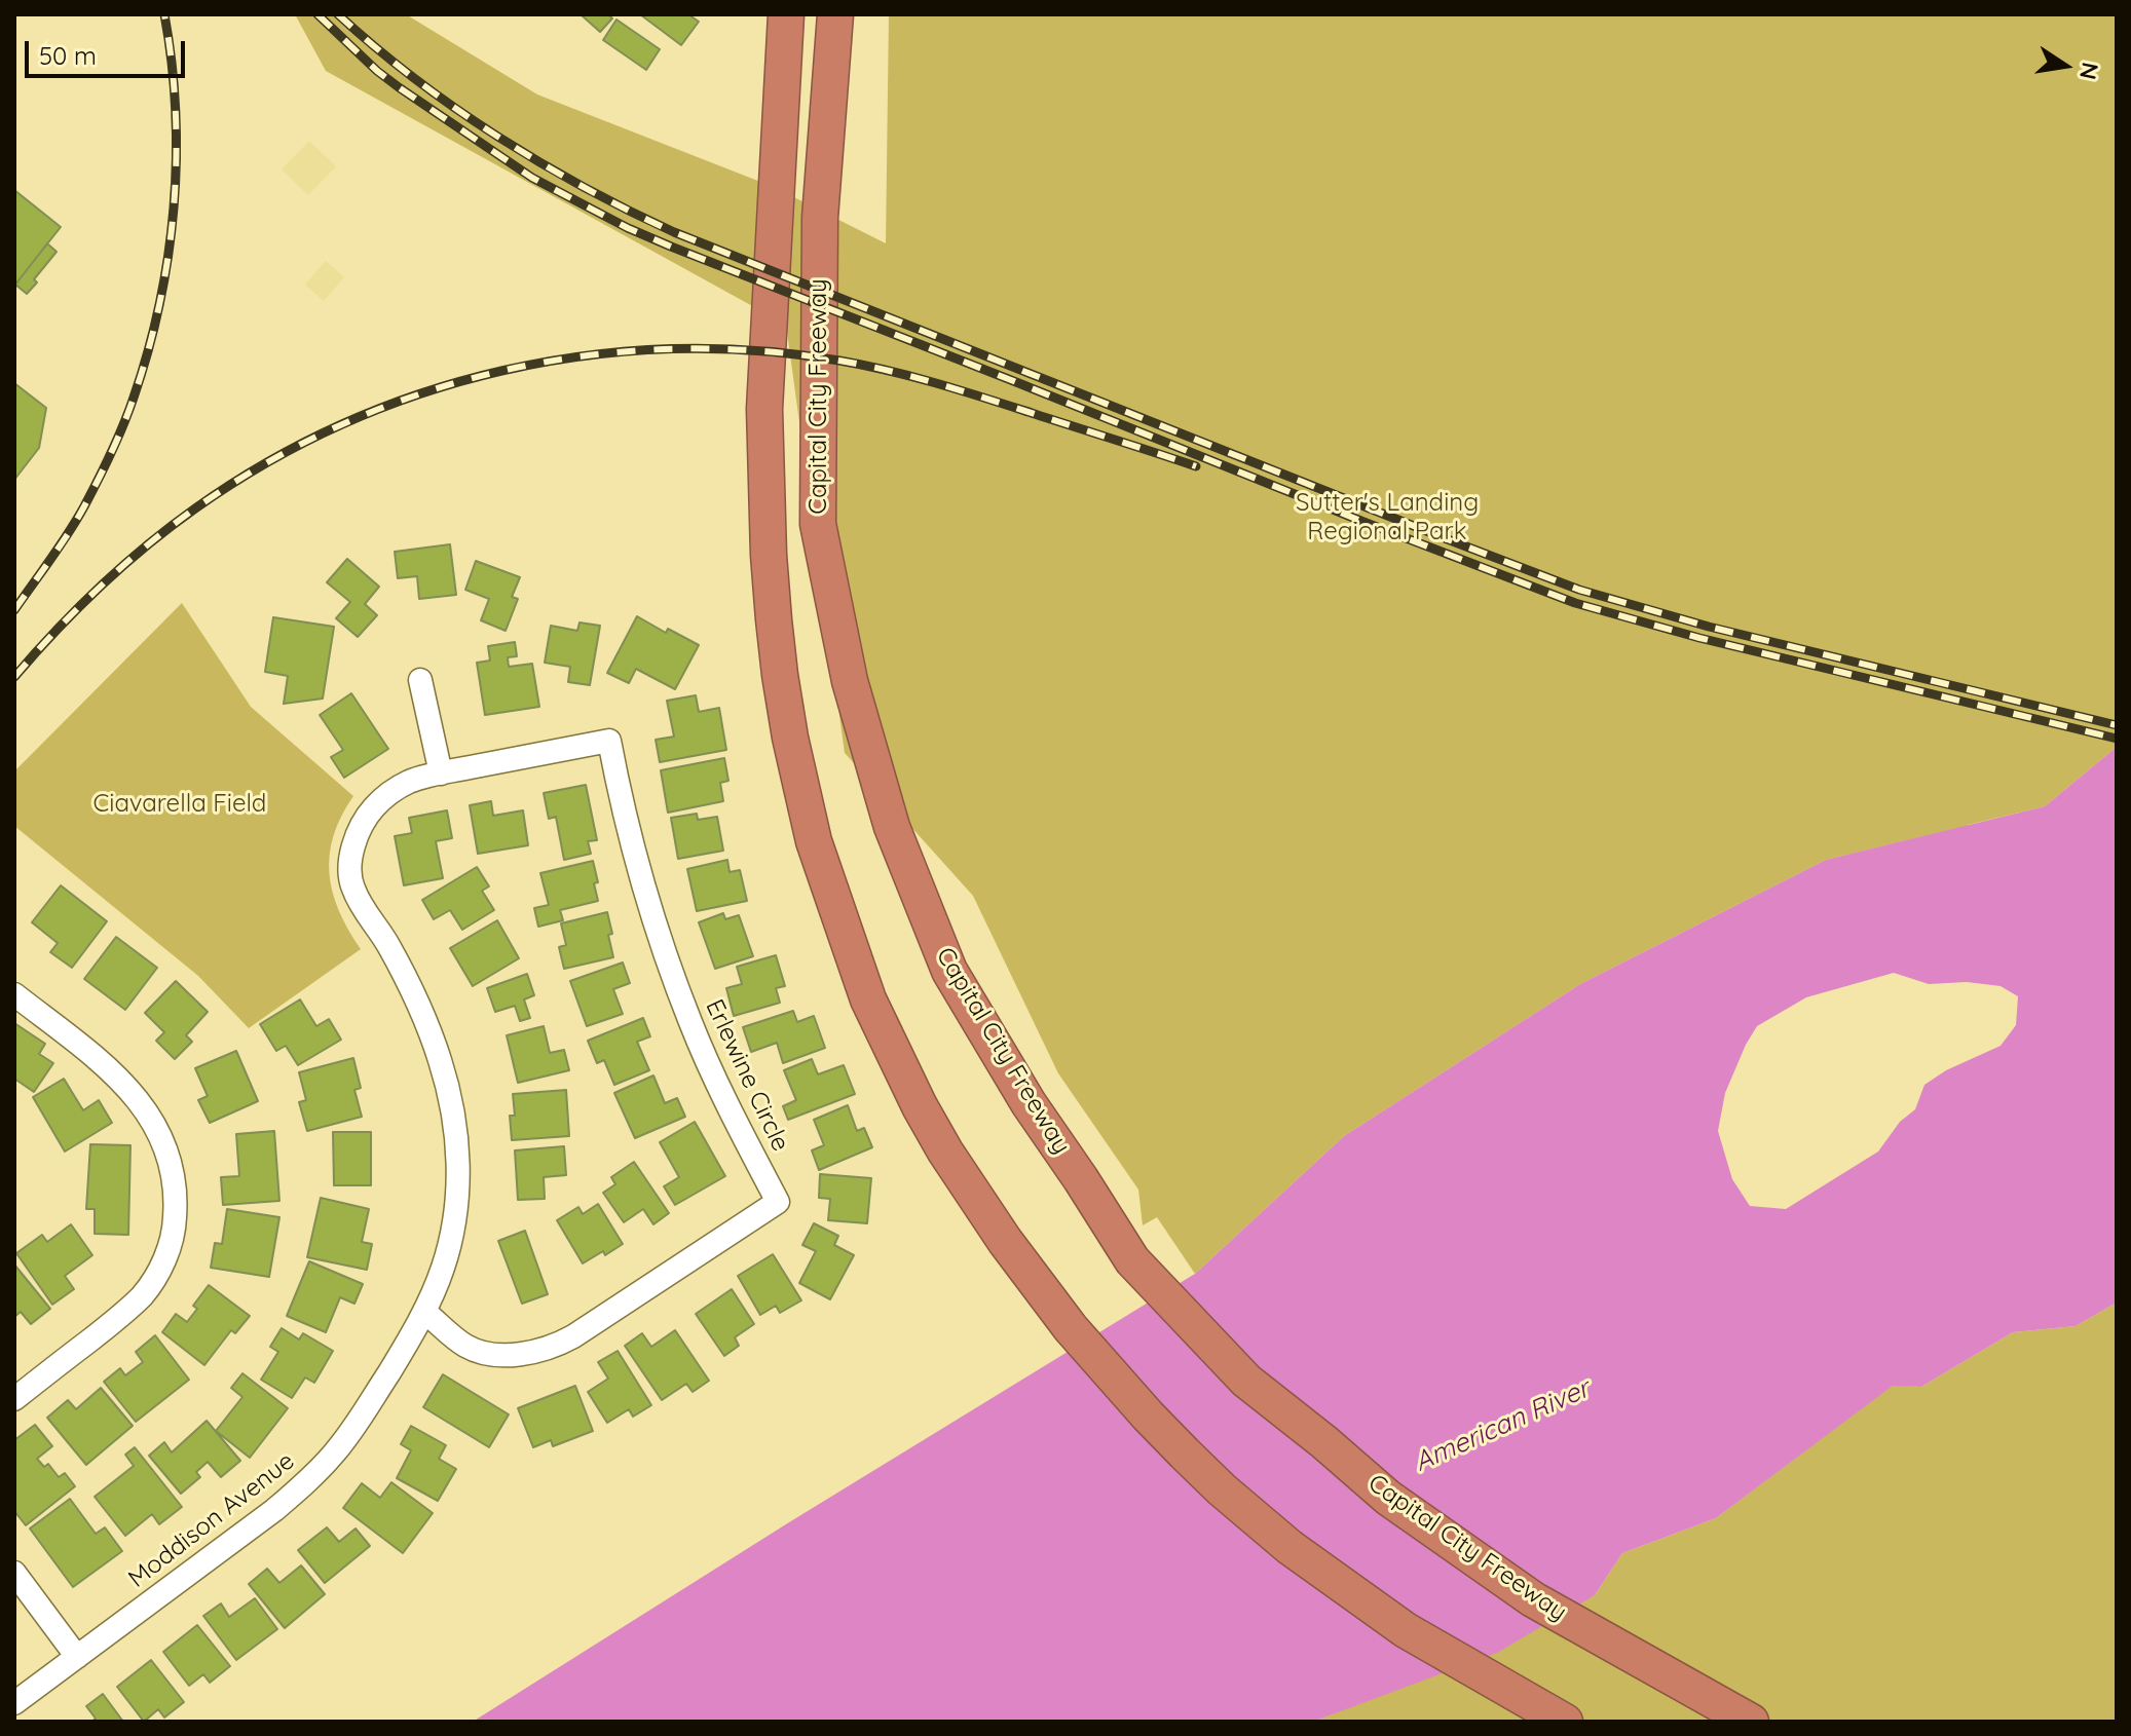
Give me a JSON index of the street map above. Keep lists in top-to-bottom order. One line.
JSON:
{"streets":{"highway":["Capital City Freeway"],"street":["Erlewine Circle","Moddison Avenue"]},"crossings":[["Erlewine Circle","Moddison Avenue"]],"water":["American River"],"parks":["Sutter's Landing Regional Park","Ciavarella Field"],"scale_bar":"50 m","north":"right"}
